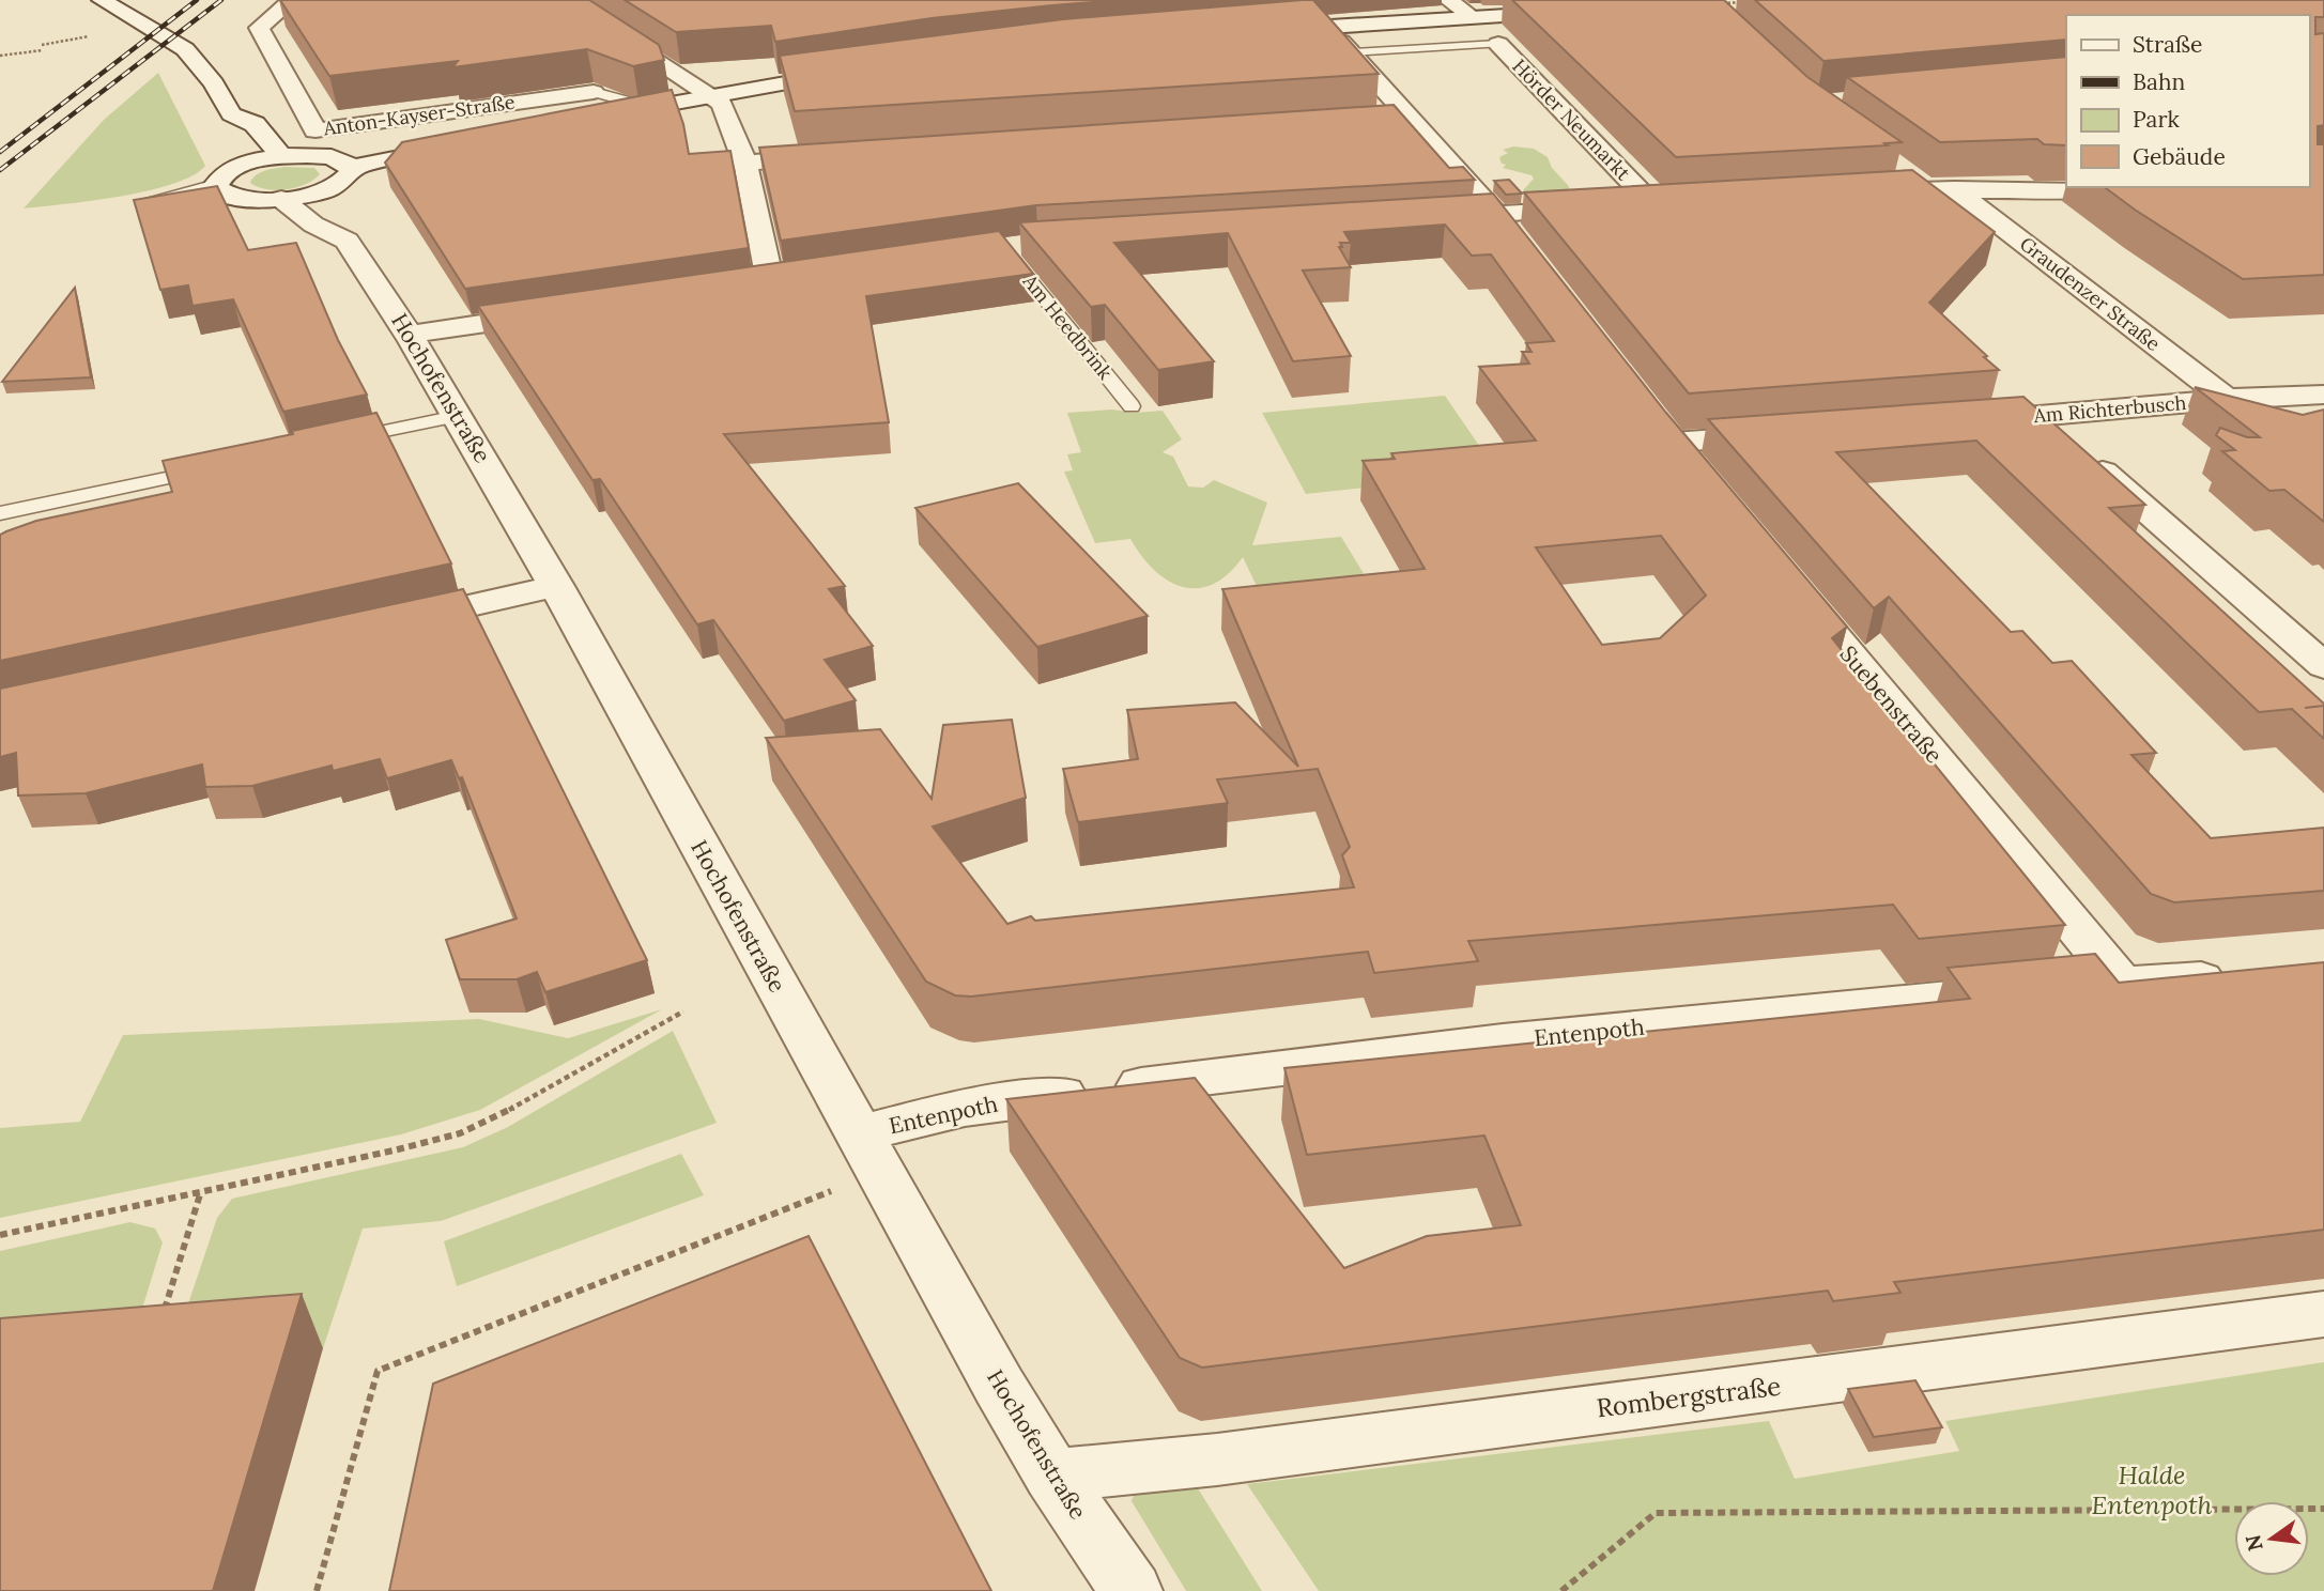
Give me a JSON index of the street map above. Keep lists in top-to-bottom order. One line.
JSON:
{"streets":{"street":["Anton-Kayser-Straße","Hörder Neumarkt","Graudenzer Straße","Am Heedbrink","Hochofenstraße","Am Richterbusch","Suebenstraße","Entenpoth","Rombergstraße"]},"crossings":[["Graudenzer Straße","Am Richterbusch"],["Hochofenstraße","Entenpoth"],["Hochofenstraße","Rombergstraße"],["Suebenstraße","Entenpoth"]],"parks":["Halde Entenpoth"],"legend":["Straße","Bahn","Park","Gebäude"],"north":"left"}
